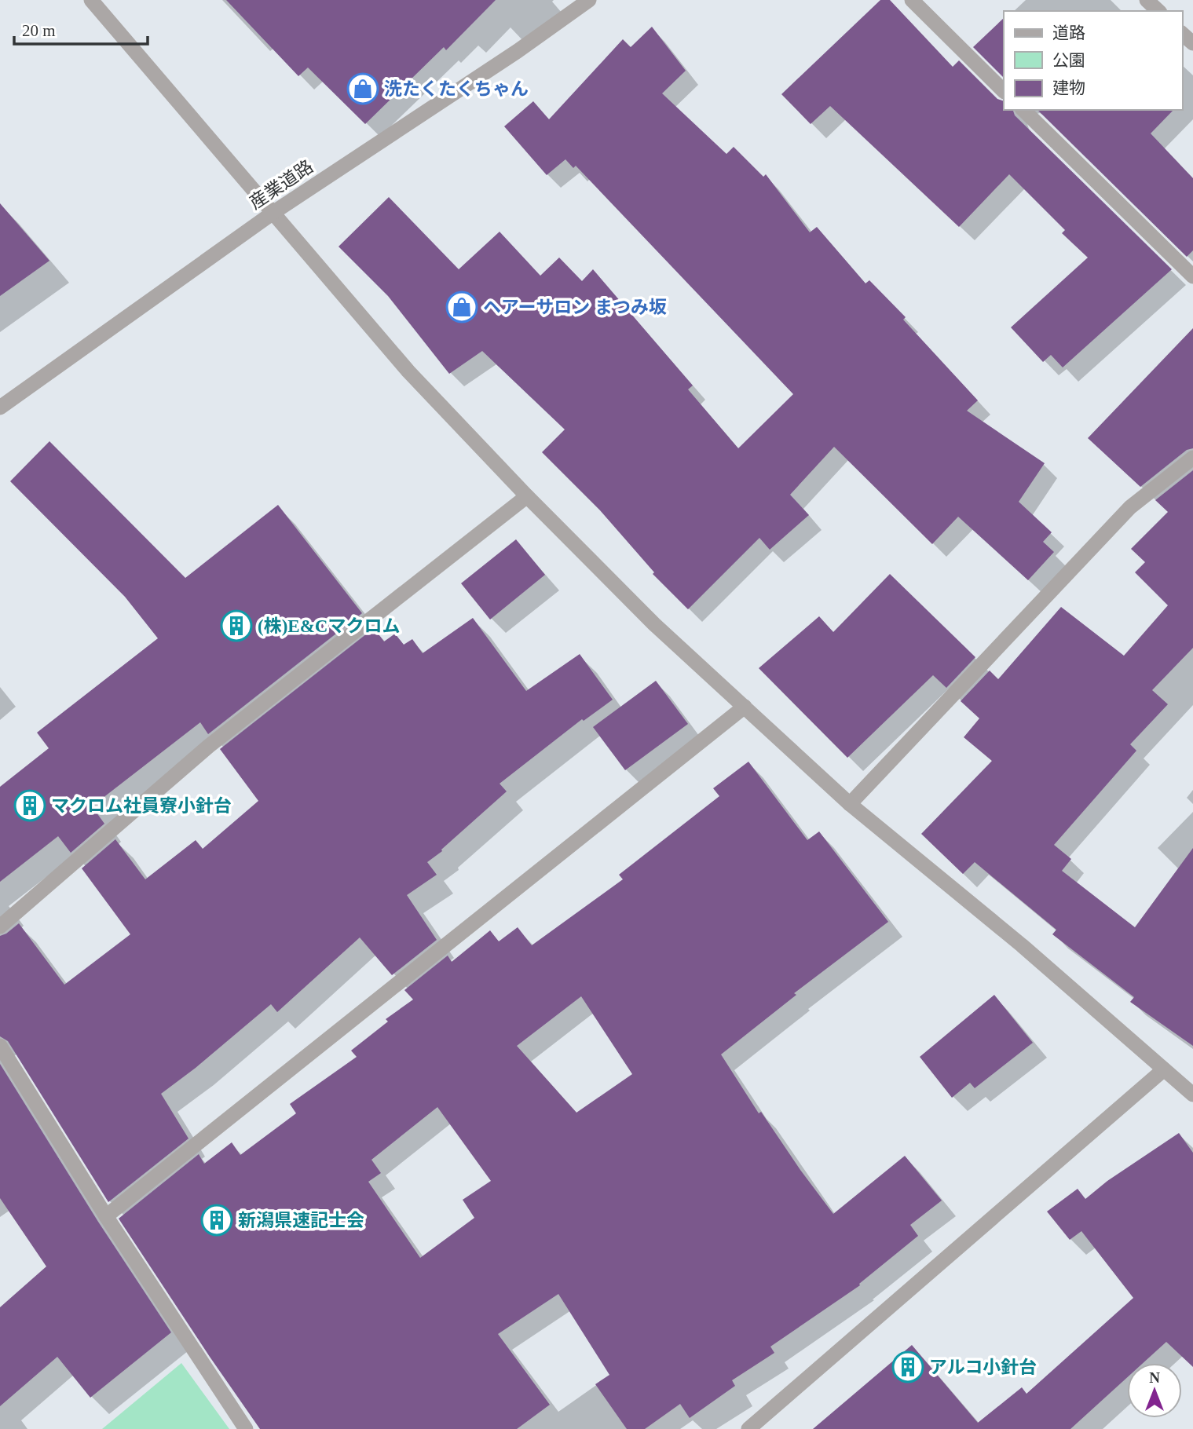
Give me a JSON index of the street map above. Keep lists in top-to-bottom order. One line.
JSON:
{"streets":{"street":["産業道路"]},"places":{"shop":["洗たくたくちゃん","ヘアーサロン まつみ坂"],"building":["(株)E&Cマクロム","マクロム社員寮小針台","新潟県速記士会","アルコ小針台"]},"legend":["道路","公園","建物"],"scale_bar":"20 m","north":"top"}
